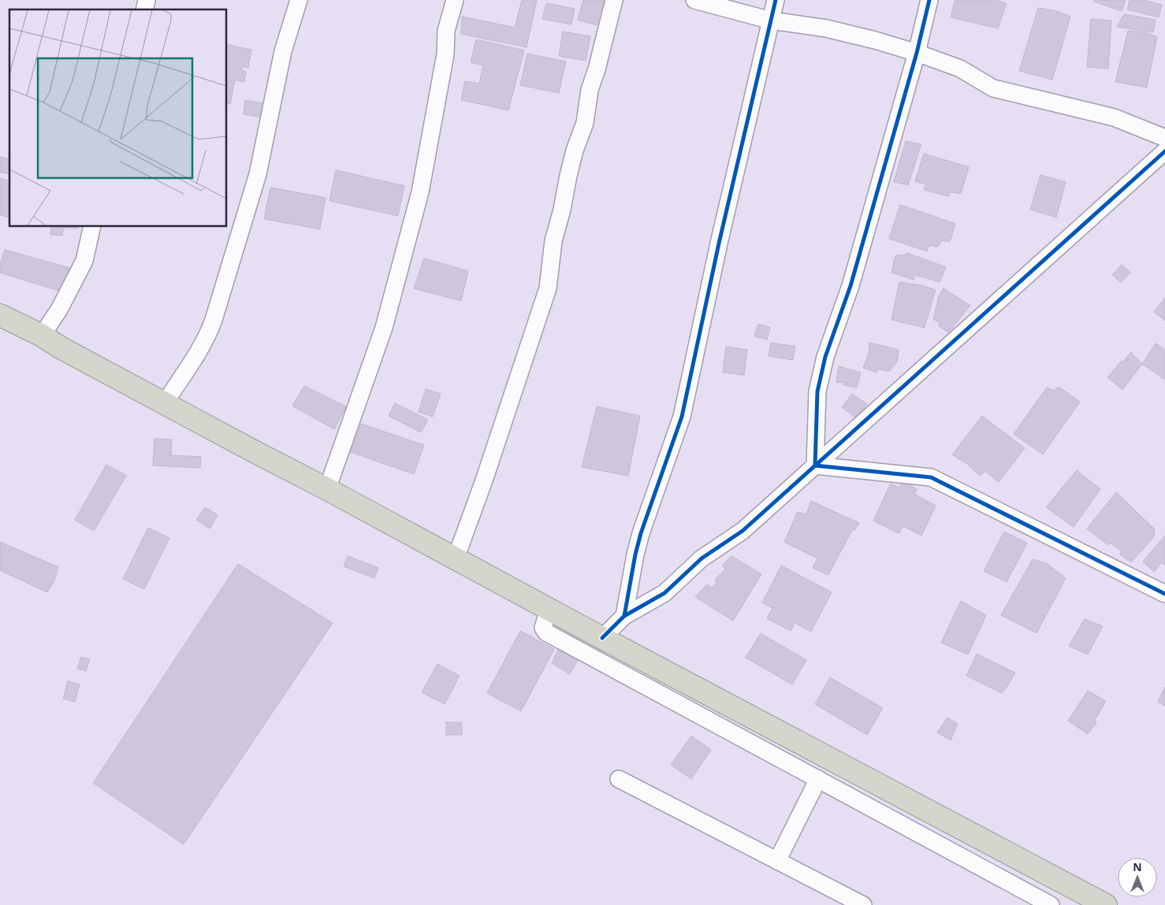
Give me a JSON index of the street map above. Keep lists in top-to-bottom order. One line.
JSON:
{"north":"top"}
